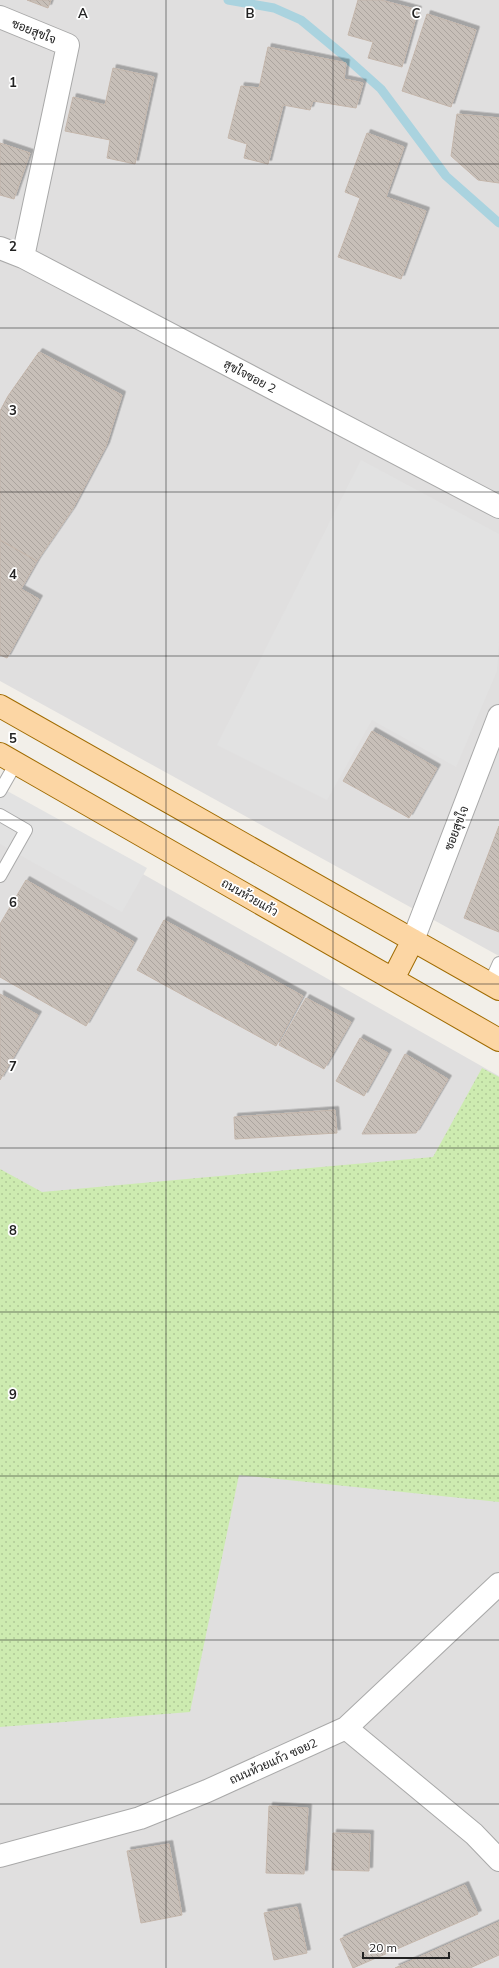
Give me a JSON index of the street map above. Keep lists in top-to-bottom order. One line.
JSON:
{"streets":{"main road":["ถนนห้วยแก้ว"],"street":["ซอยสุขใจ","สุขใจซอย 2","ถนนห้วยแก้ว ซอย2"]},"crossings":[["ซอยสุขใจ","สุขใจซอย 2"]],"scale_bar":"20 m","grid":{"columns":["A","B","C"],"rows":["1","2","3","4","5","6","7","8","9"]}}
